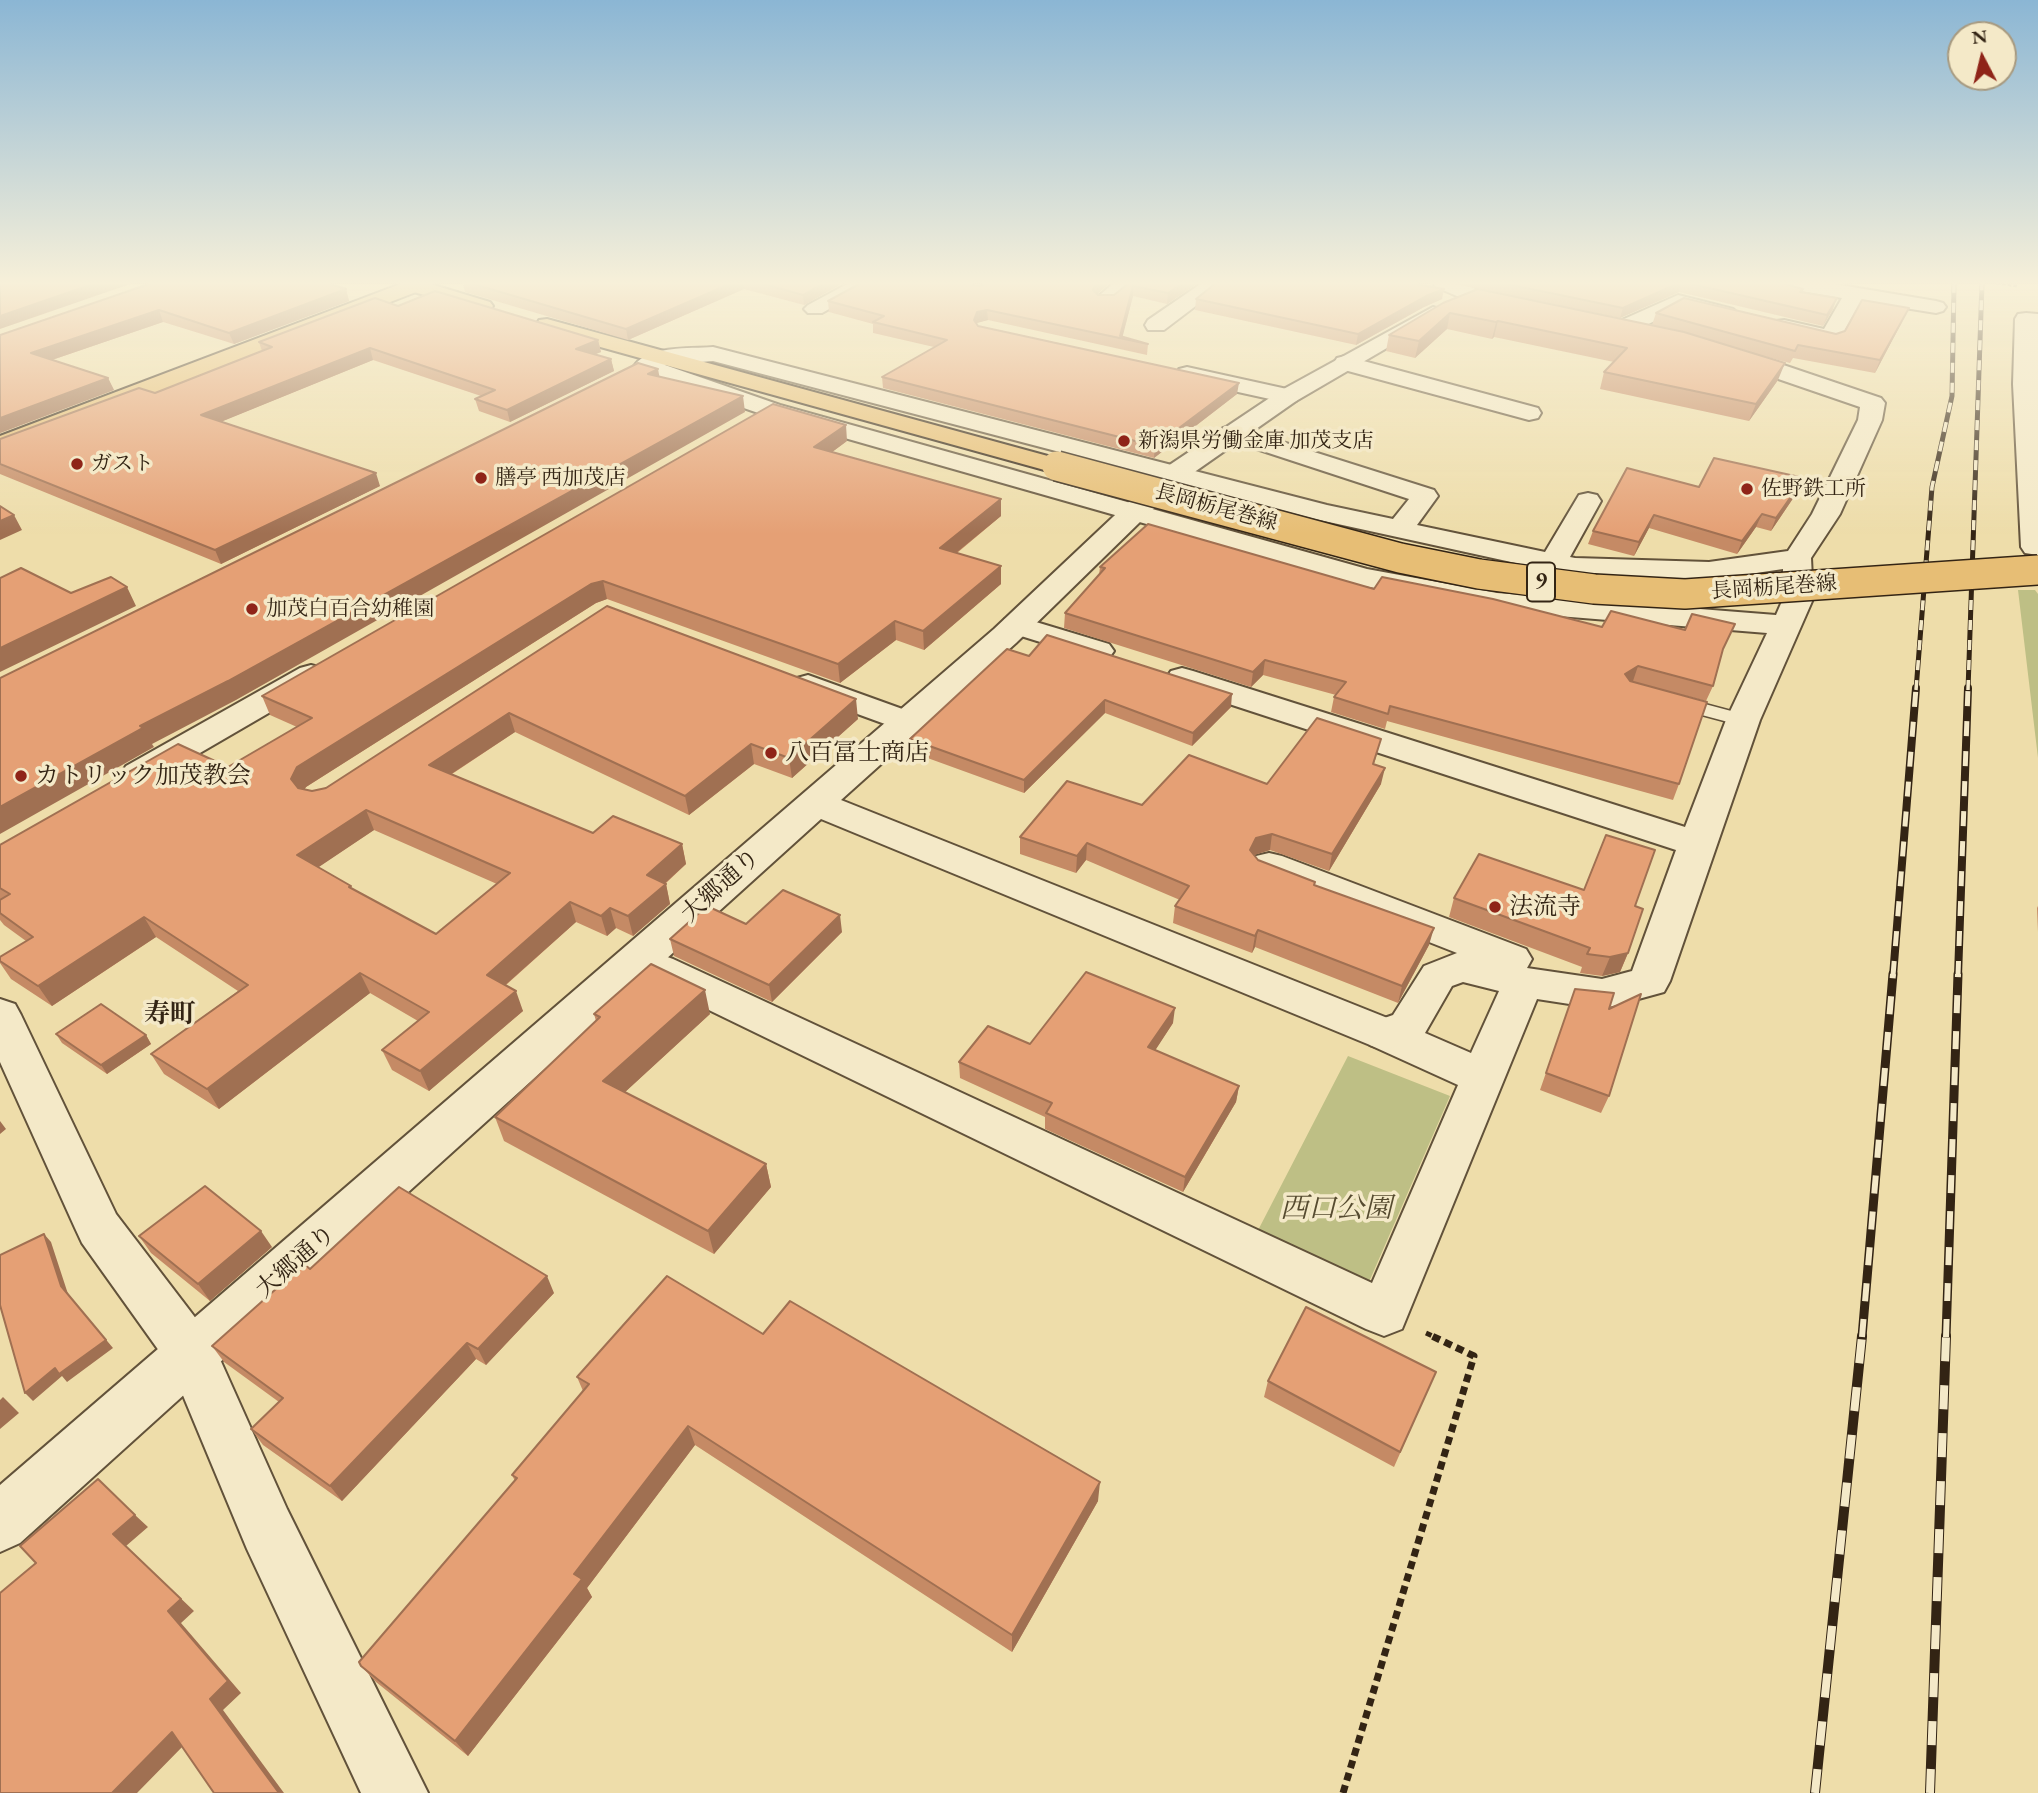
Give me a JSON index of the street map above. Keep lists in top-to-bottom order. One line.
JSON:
{"streets":{"main road":["長岡栃尾巻線","9"],"street":["大郷通り"]},"districts":["寿町"],"parks":["西口公園"],"places":["新潟県労働金庫 加茂支店","ガスト","膳亭 西加茂店","佐野鉄工所","加茂白百合幼稚園","八百冨士商店","カトリック加茂教会","法流寺"],"north":"top"}
